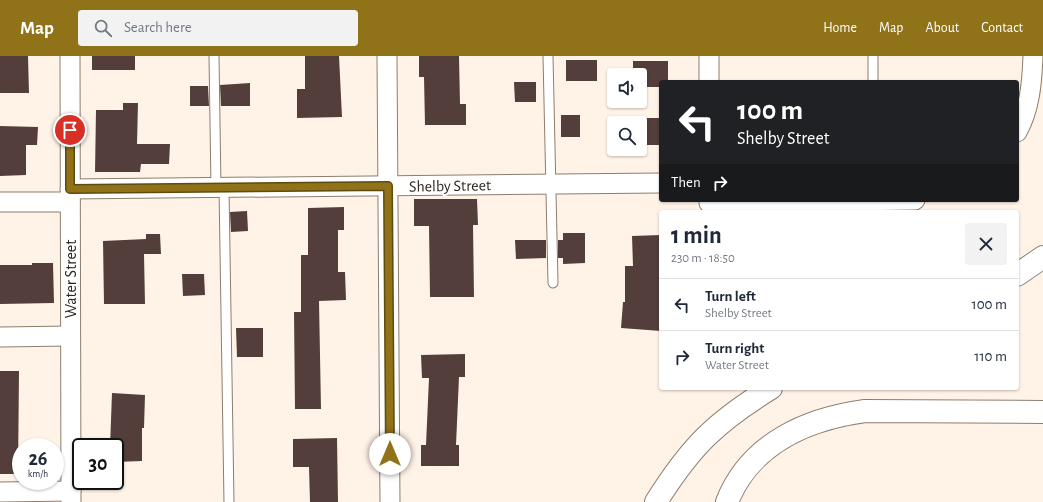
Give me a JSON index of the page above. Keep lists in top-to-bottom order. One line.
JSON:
{"streets":{"street":["Shelby Street","Water Street"]},"crossings":[["Shelby Street","Water Street"]],"page":{"header":"Map","search":"Search here","nav":["Home","Map","About","Contact"],"turn":["100 m","Shelby Street"],"then":"Then","heading":["1 min","230 m · 18:50"],"list":[{"name":"Turn left","note":"Shelby Street","value":"100 m"},{"name":"Turn right","note":"Water Street","value":"110 m"}],"speed":"26 km/h","limit":"30"}}
